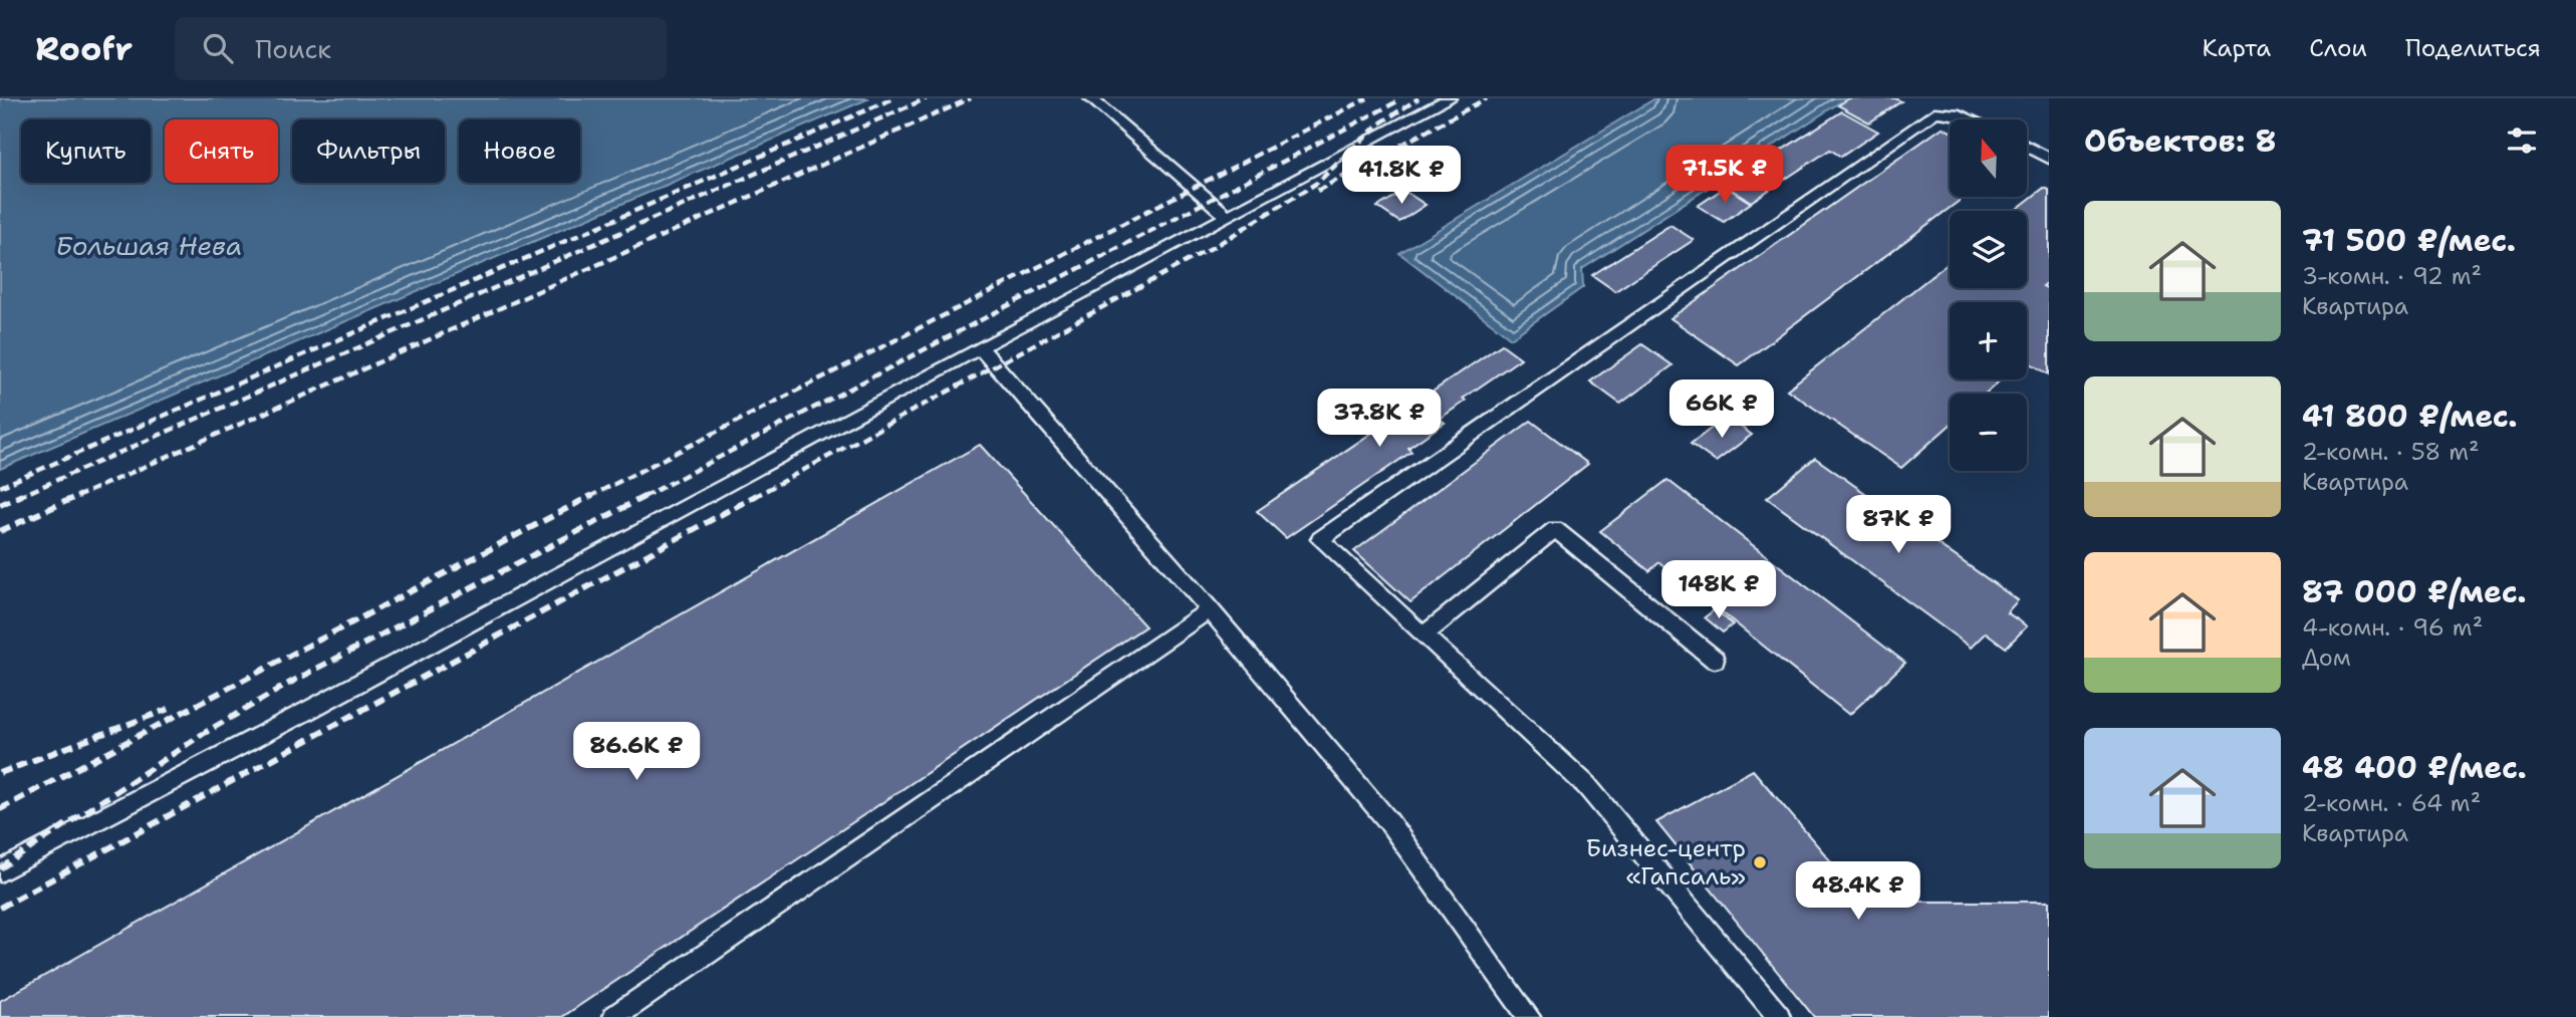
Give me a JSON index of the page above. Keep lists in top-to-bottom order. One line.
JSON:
{"water":["Большая Нева"],"places":["Бизнес-центр «Гапсаль»"],"north":"top","page":{"header":"Roofr","search":"Поиск","nav":["Карта","Слои","Поделиться"],"heading":"Объектов: 8","map_buttons":["+","−"],"chip":["Купить","Снять","Фильтры","Новое"],"price":["71.5K ₽","41.8K ₽","66K ₽","37.8K ₽","87K ₽","148K ₽","86.6K ₽","48.4K ₽"],"list":[{"name":"71 500 ₽/мес.","note":"3-комн. · 92 m² · Квартира"},{"name":"41 800 ₽/мес.","note":"2-комн. · 58 m² · Квартира"},{"name":"87 000 ₽/мес.","note":"4-комн. · 96 m² · Дом"},{"name":"48 400 ₽/мес.","note":"2-комн. · 64 m² · Квартира"}]}}
